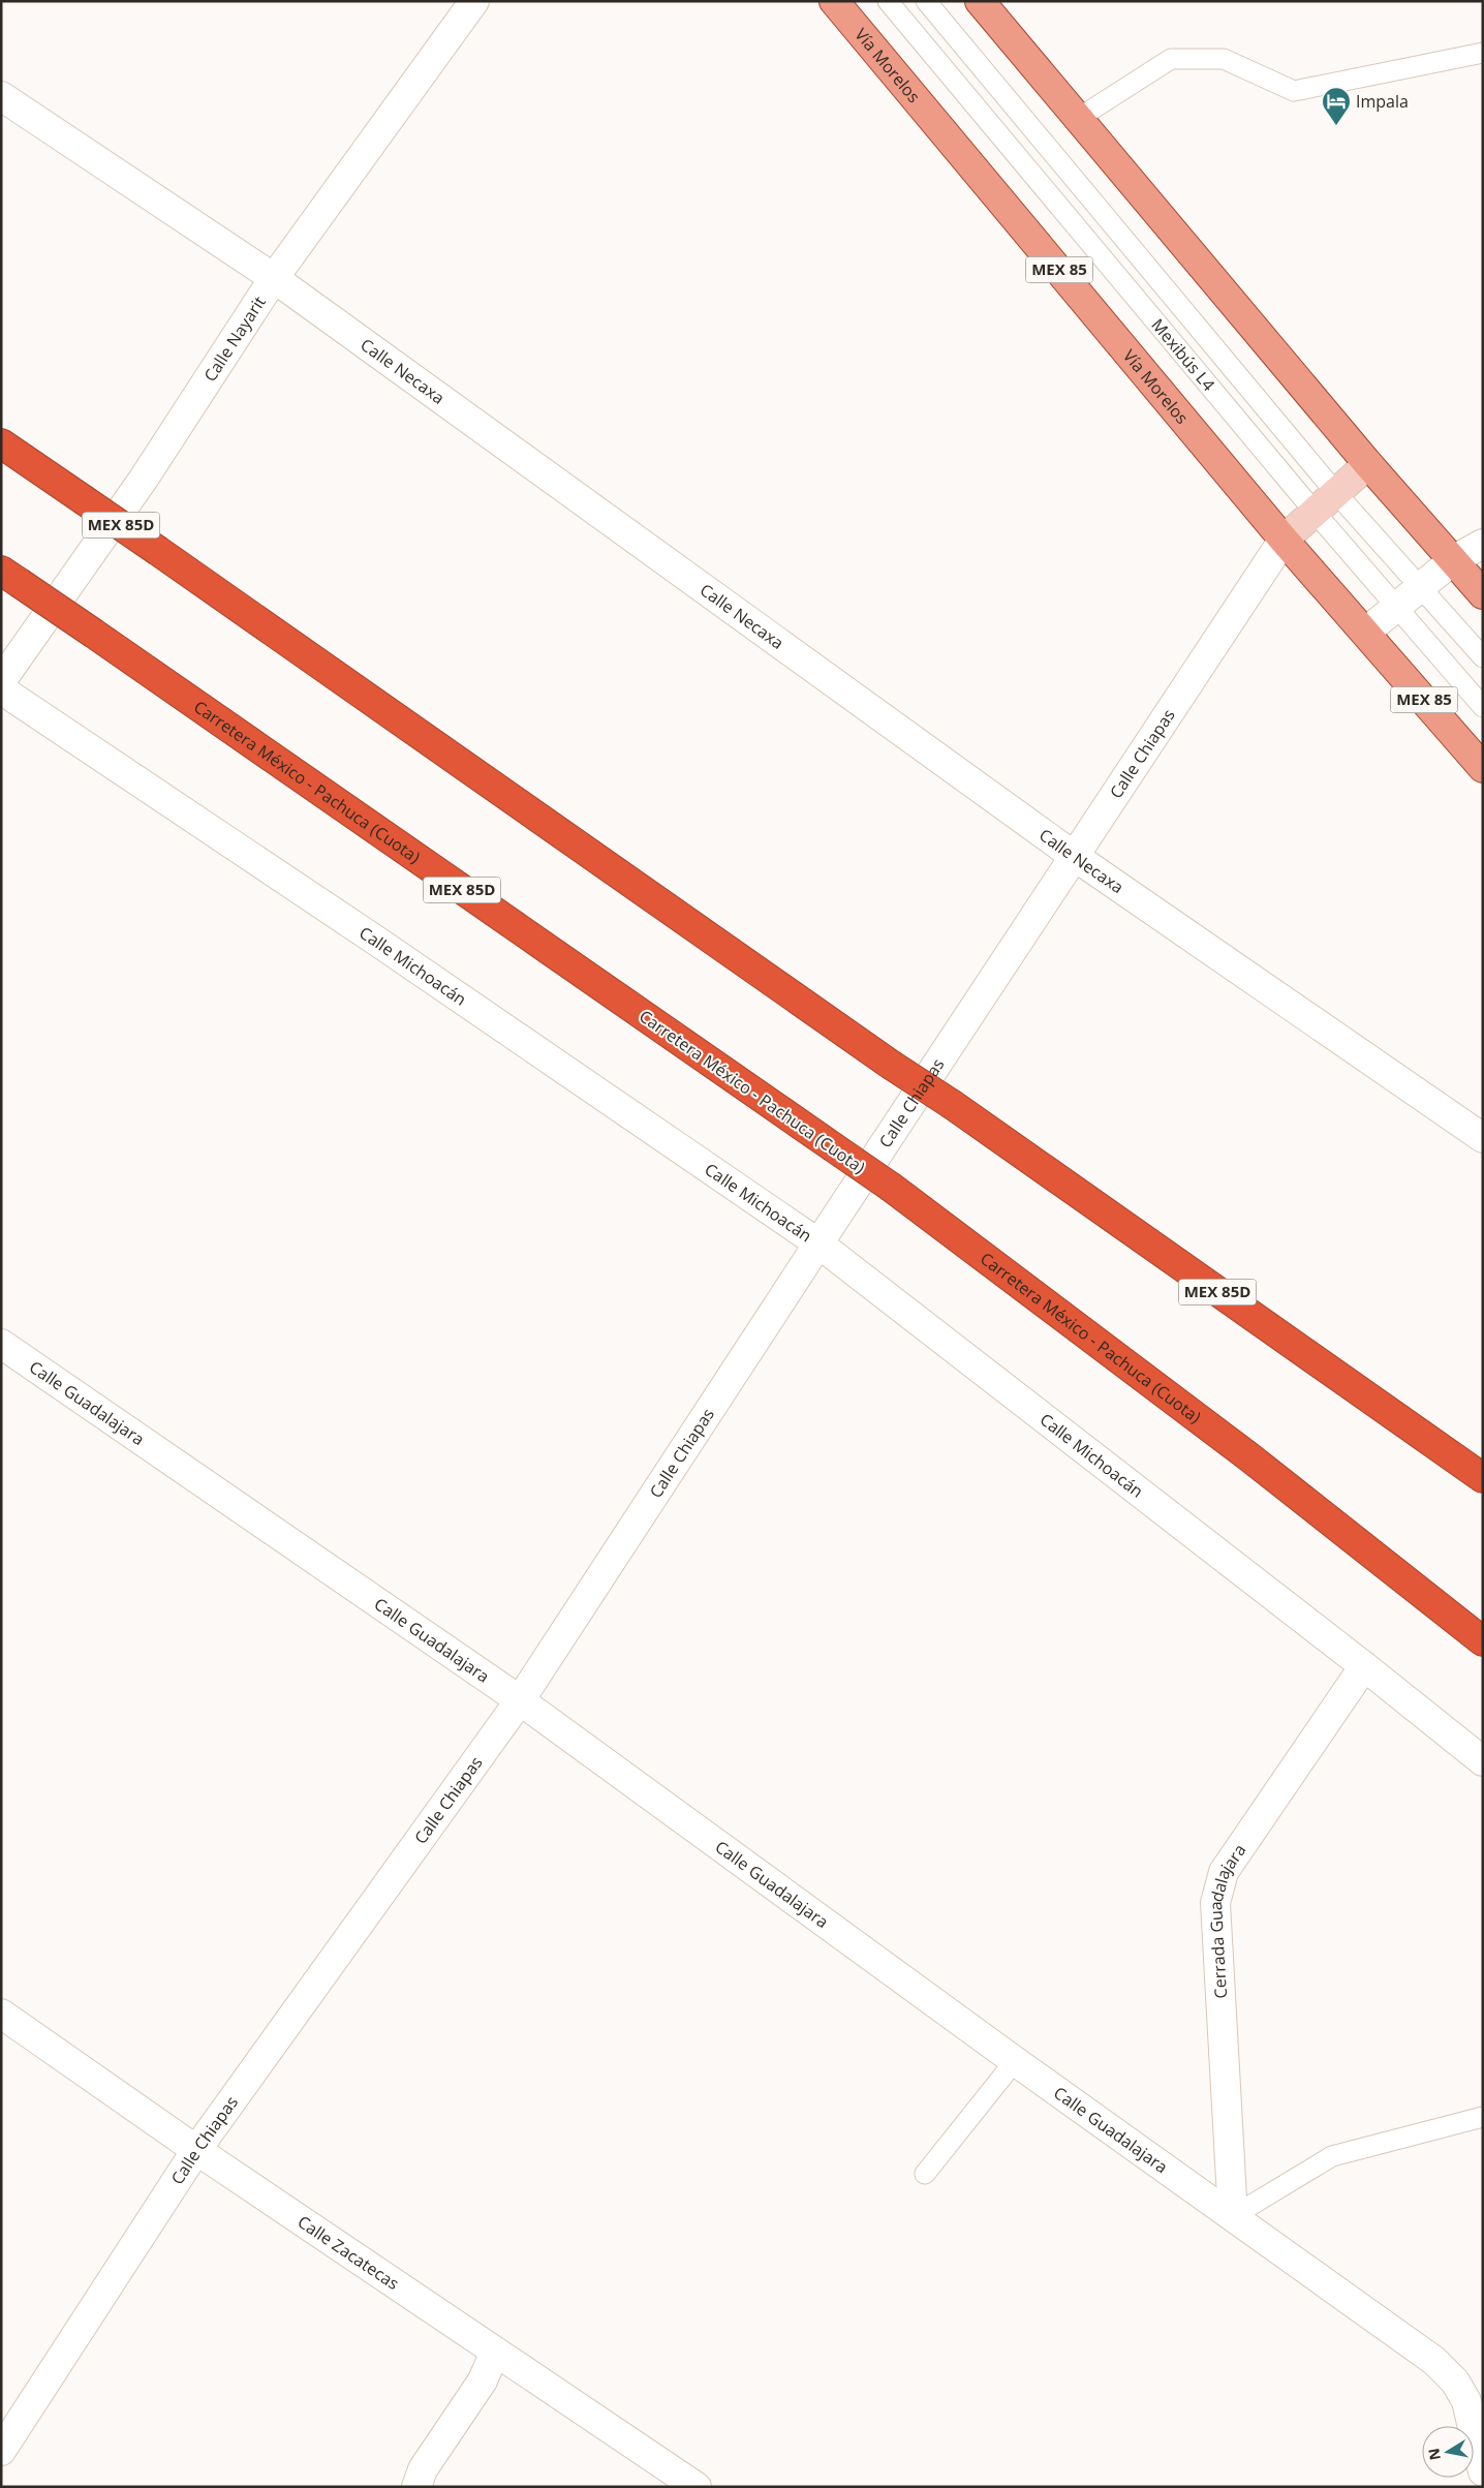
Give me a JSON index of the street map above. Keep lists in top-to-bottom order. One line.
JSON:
{"streets":{"highway":["MEX 85D","Carretera México - Pachuca (Cuota)"],"main road":["Vía Morelos","MEX 85","Calle Chiapas"],"street":["Calle Nayarit","Calle Necaxa","Calle Michoacán","Calle Guadalajara","Cerrada Guadalajara","Calle Zacatecas"],"lane":["Mexibús L4"]},"crossings":[["Vía Morelos","Calle Chiapas"],["Calle Nayarit","Calle Necaxa"],["Mexibús L4","Calle Chiapas"],["Calle Necaxa","Calle Chiapas"],["Calle Chiapas","Calle Michoacán"],["Calle Chiapas","Calle Guadalajara"],["Calle Chiapas","Calle Zacatecas"],["Calle Michoacán","Cerrada Guadalajara"],["Calle Guadalajara","Cerrada Guadalajara"]],"places":{"hotel":["Impala"]},"north":"left"}
